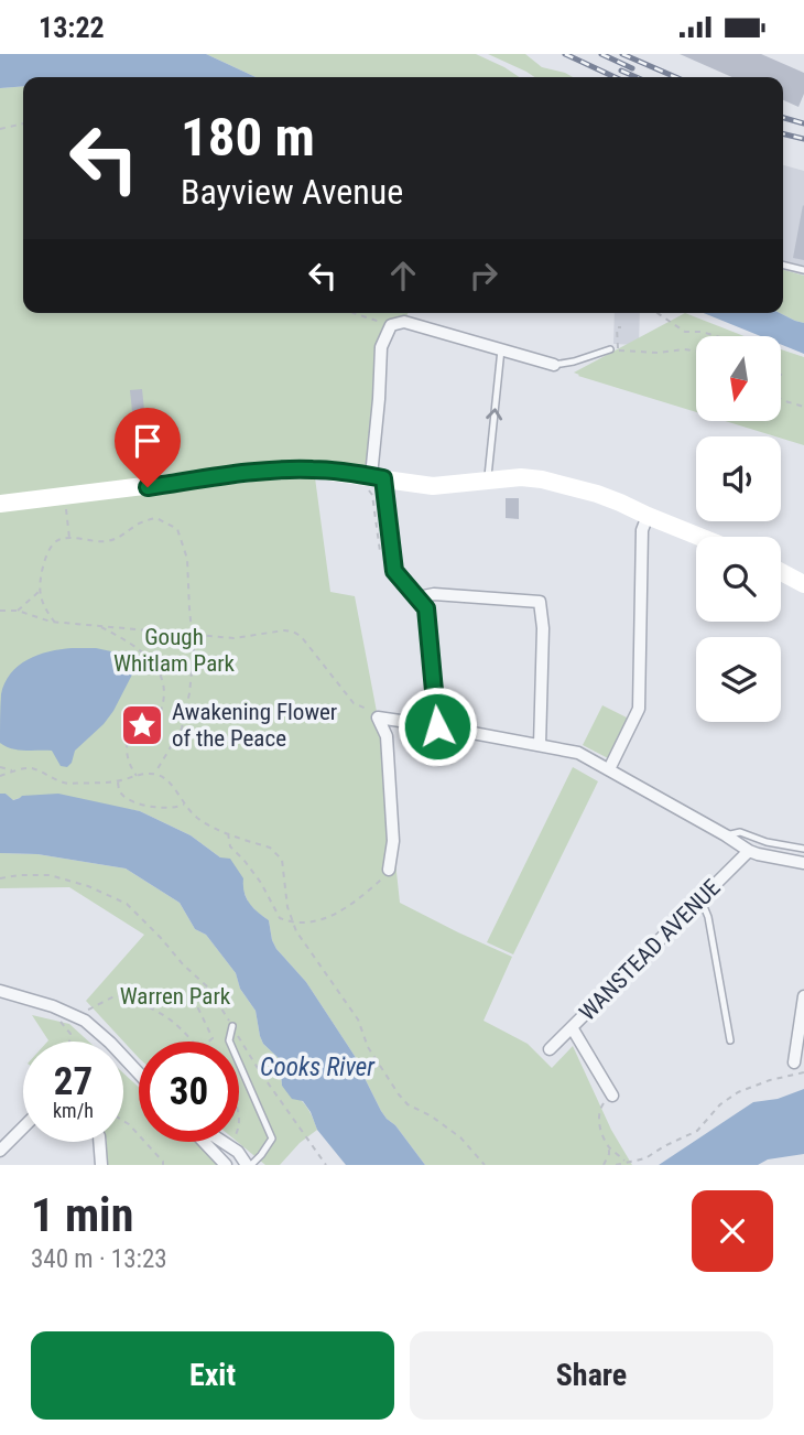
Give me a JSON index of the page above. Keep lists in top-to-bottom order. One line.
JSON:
{"streets":{"street":["WANSTEAD AVENUE"]},"water":["Cooks River"],"parks":["Gough Whitlam Park","Warren Park"],"places":{"place":["Awakening Flower of the Peace"]},"north":"bottom","page":{"status":"13:22","turn":["180 m","Bayview Avenue"],"speed":"27 km/h","limit":"30","heading":["1 min","340 m · 13:23"],"buttons":["Exit","Share"]}}
